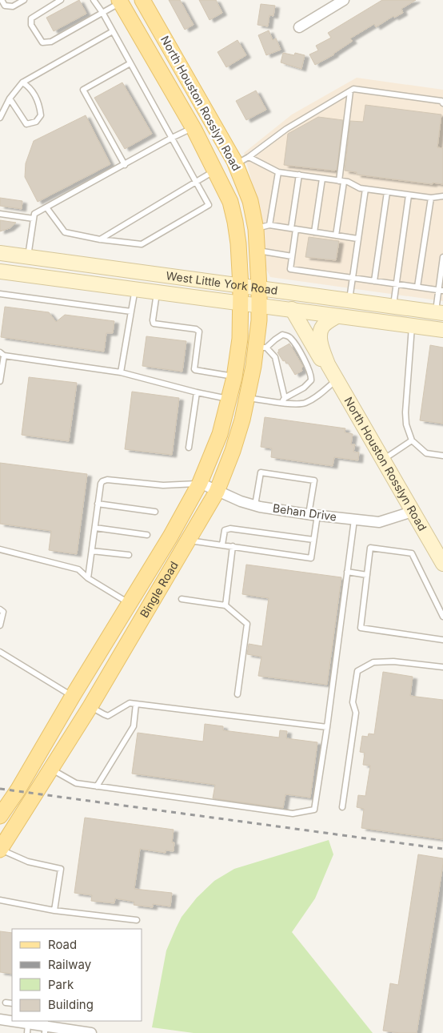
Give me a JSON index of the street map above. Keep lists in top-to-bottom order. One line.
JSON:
{"streets":{"main road":["North Houston Rosslyn Road","West Little York Road","Bingle Road"],"street":["Behan Drive"]},"crossings":[["North Houston Rosslyn Road","West Little York Road"],["North Houston Rosslyn Road","Behan Drive"],["North Houston Rosslyn Road","Bingle Road"],["West Little York Road","Bingle Road"],["Behan Drive","Bingle Road"]],"legend":["Road","Railway","Park","Building"]}
